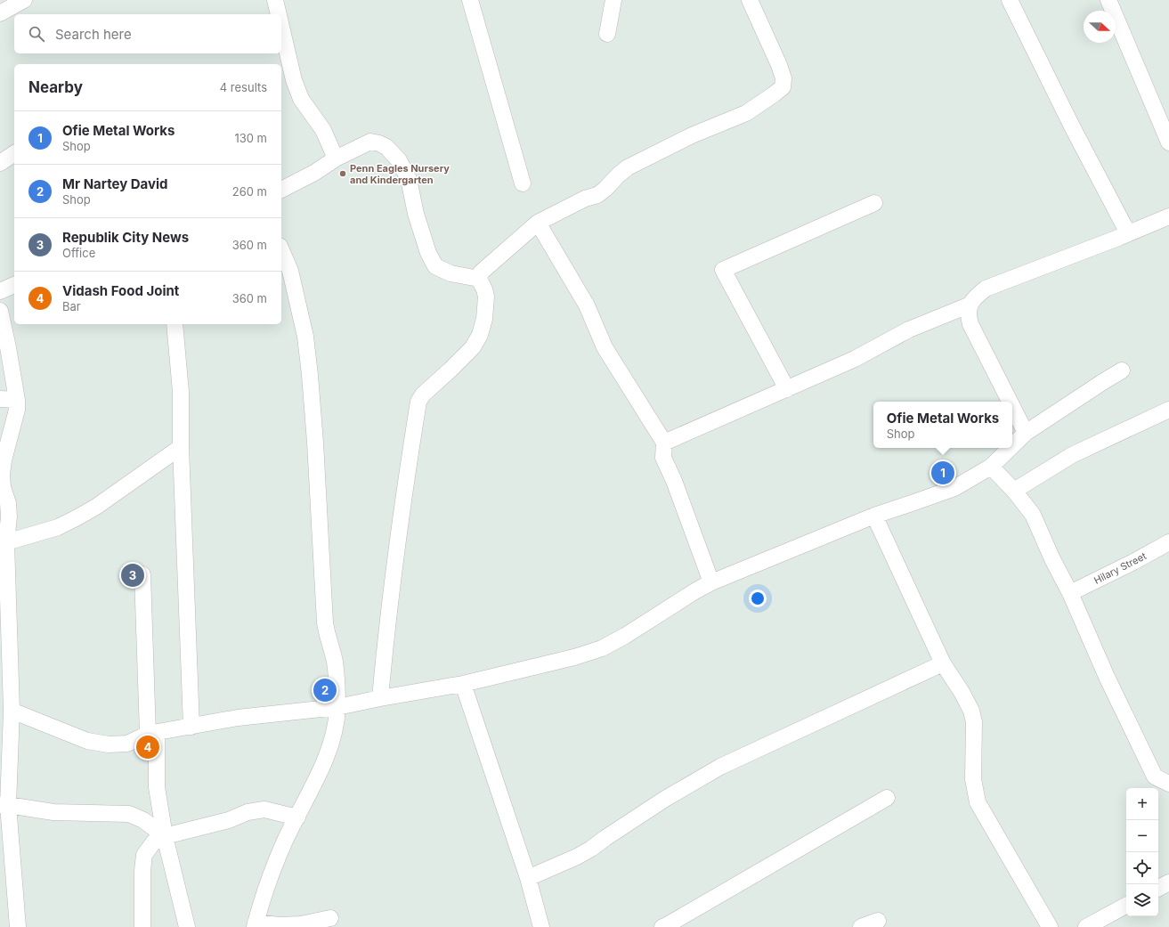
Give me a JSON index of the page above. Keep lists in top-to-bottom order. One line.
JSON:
{"streets":{"street":["Hilary Street"]},"places":["Penn Eagles Nursery and Kindergarten"],"north":"right","page":{"search":"Search here","heading":["Nearby","4 results"],"list":[{"mark":"1","name":"Ofie Metal Works","note":"Shop","value":"130 m"},{"mark":"2","name":"Mr Nartey David","note":"Shop","value":"260 m"},{"mark":"3","name":"Republik City News","note":"Office","value":"360 m"},{"mark":"4","name":"Vidash Food Joint","note":"Bar","value":"360 m"}],"popup":["Ofie Metal Works","Shop"],"pins":["1","3","2","4"],"map_buttons":["+","−"]}}
